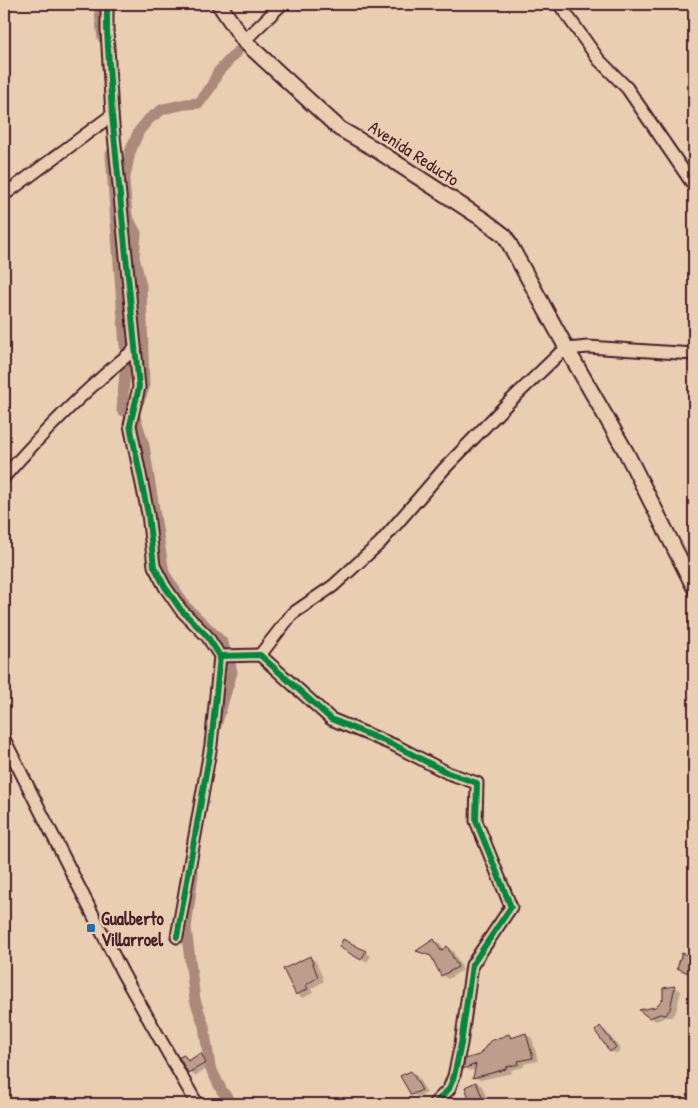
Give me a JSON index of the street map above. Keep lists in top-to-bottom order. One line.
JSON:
{"streets":{"main road":["Avenida Reducto"]},"places":{"transit":["Gualberto Villarroel"]}}
